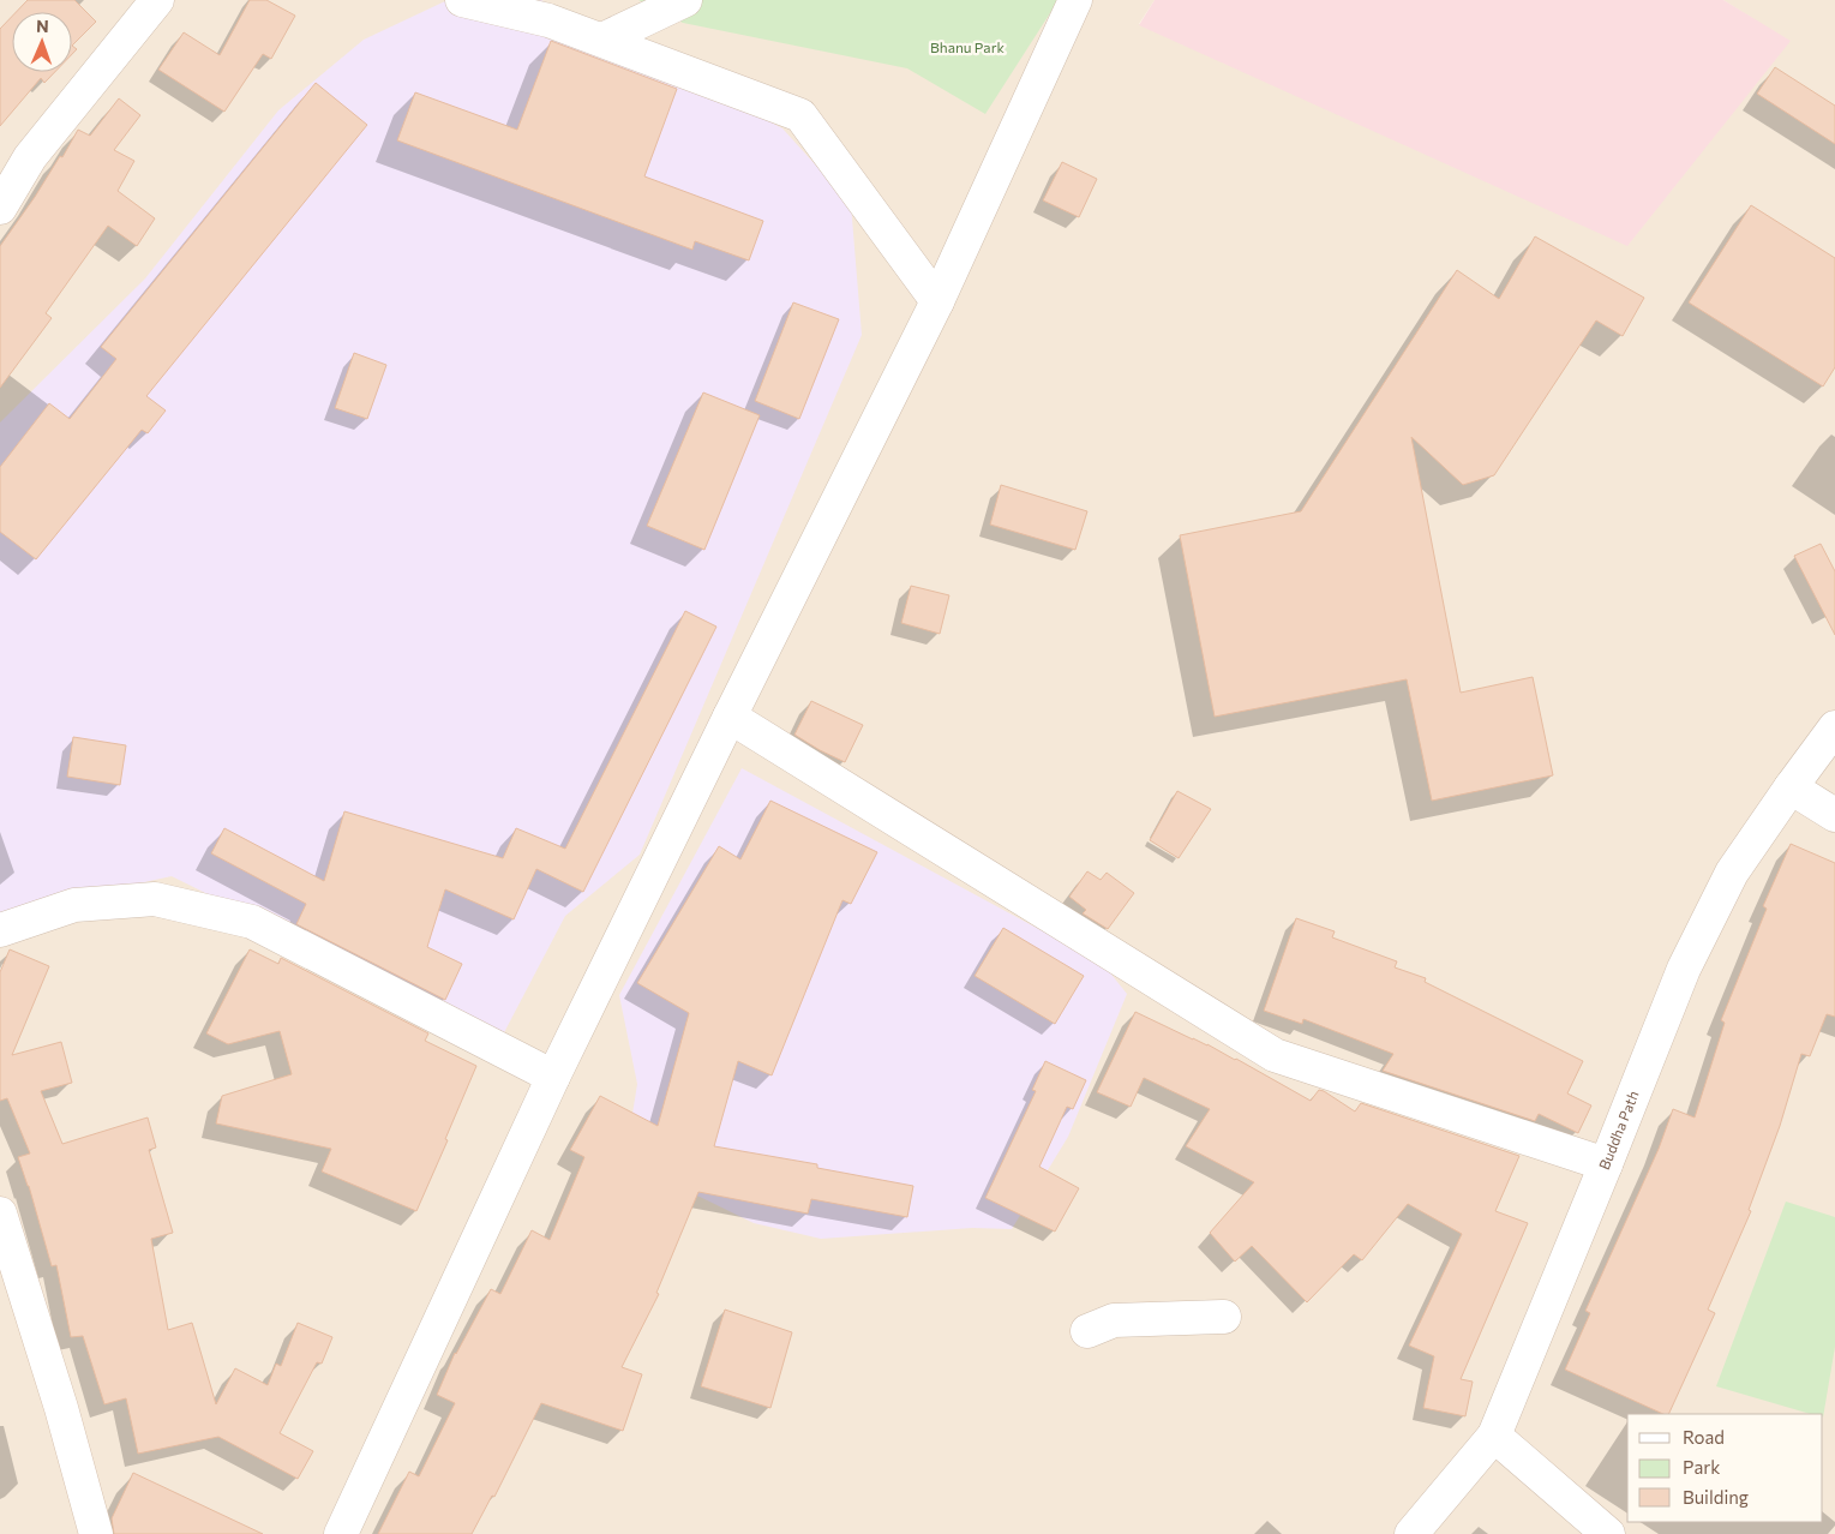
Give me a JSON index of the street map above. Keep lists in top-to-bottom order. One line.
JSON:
{"streets":{"street":["Buddha Path"]},"parks":["Bhanu Park"],"legend":["Road","Park","Building"],"north":"top"}
